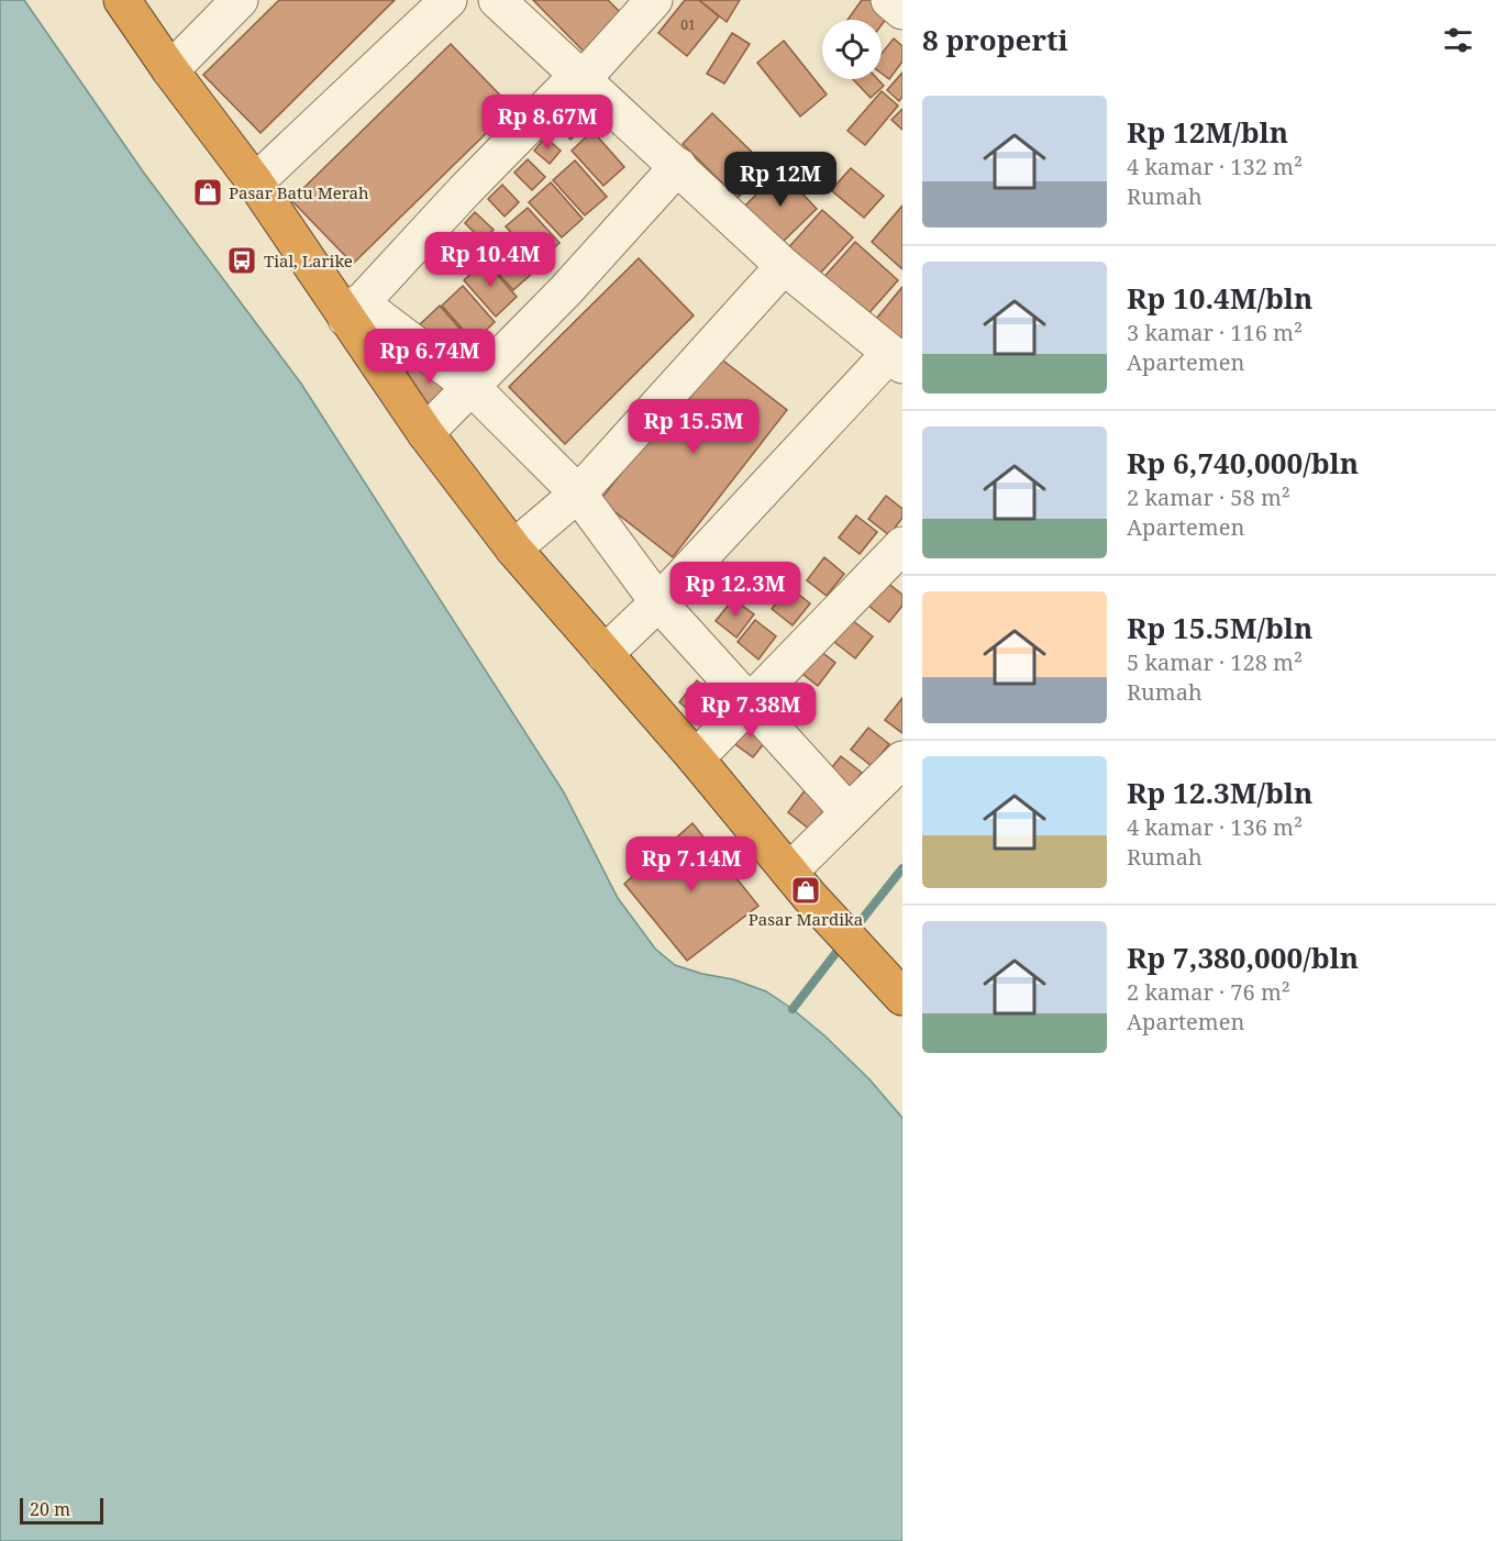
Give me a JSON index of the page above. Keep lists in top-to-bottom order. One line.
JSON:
{"places":{"shop":["Pasar Batu Merah","Pasar Mardika"],"bus stop":["Tial, Larike"]},"house_numbers":["01"],"scale_bar":"20 m","page":{"heading":"8 properti","list":[{"name":"Rp 12M/bln","note":"4 kamar · 132 m² · Rumah"},{"name":"Rp 10.4M/bln","note":"3 kamar · 116 m² · Apartemen"},{"name":"Rp 6,740,000/bln","note":"2 kamar · 58 m² · Apartemen"},{"name":"Rp 15.5M/bln","note":"5 kamar · 128 m² · Rumah"},{"name":"Rp 12.3M/bln","note":"4 kamar · 136 m² · Rumah"},{"name":"Rp 7,380,000/bln","note":"2 kamar · 76 m² · Apartemen"}],"price":["Rp 8.67M","Rp 12M","Rp 10.4M","Rp 6.74M","Rp 15.5M","Rp 12.3M","Rp 7.38M","Rp 7.14M"],"scale":"20 m"}}
